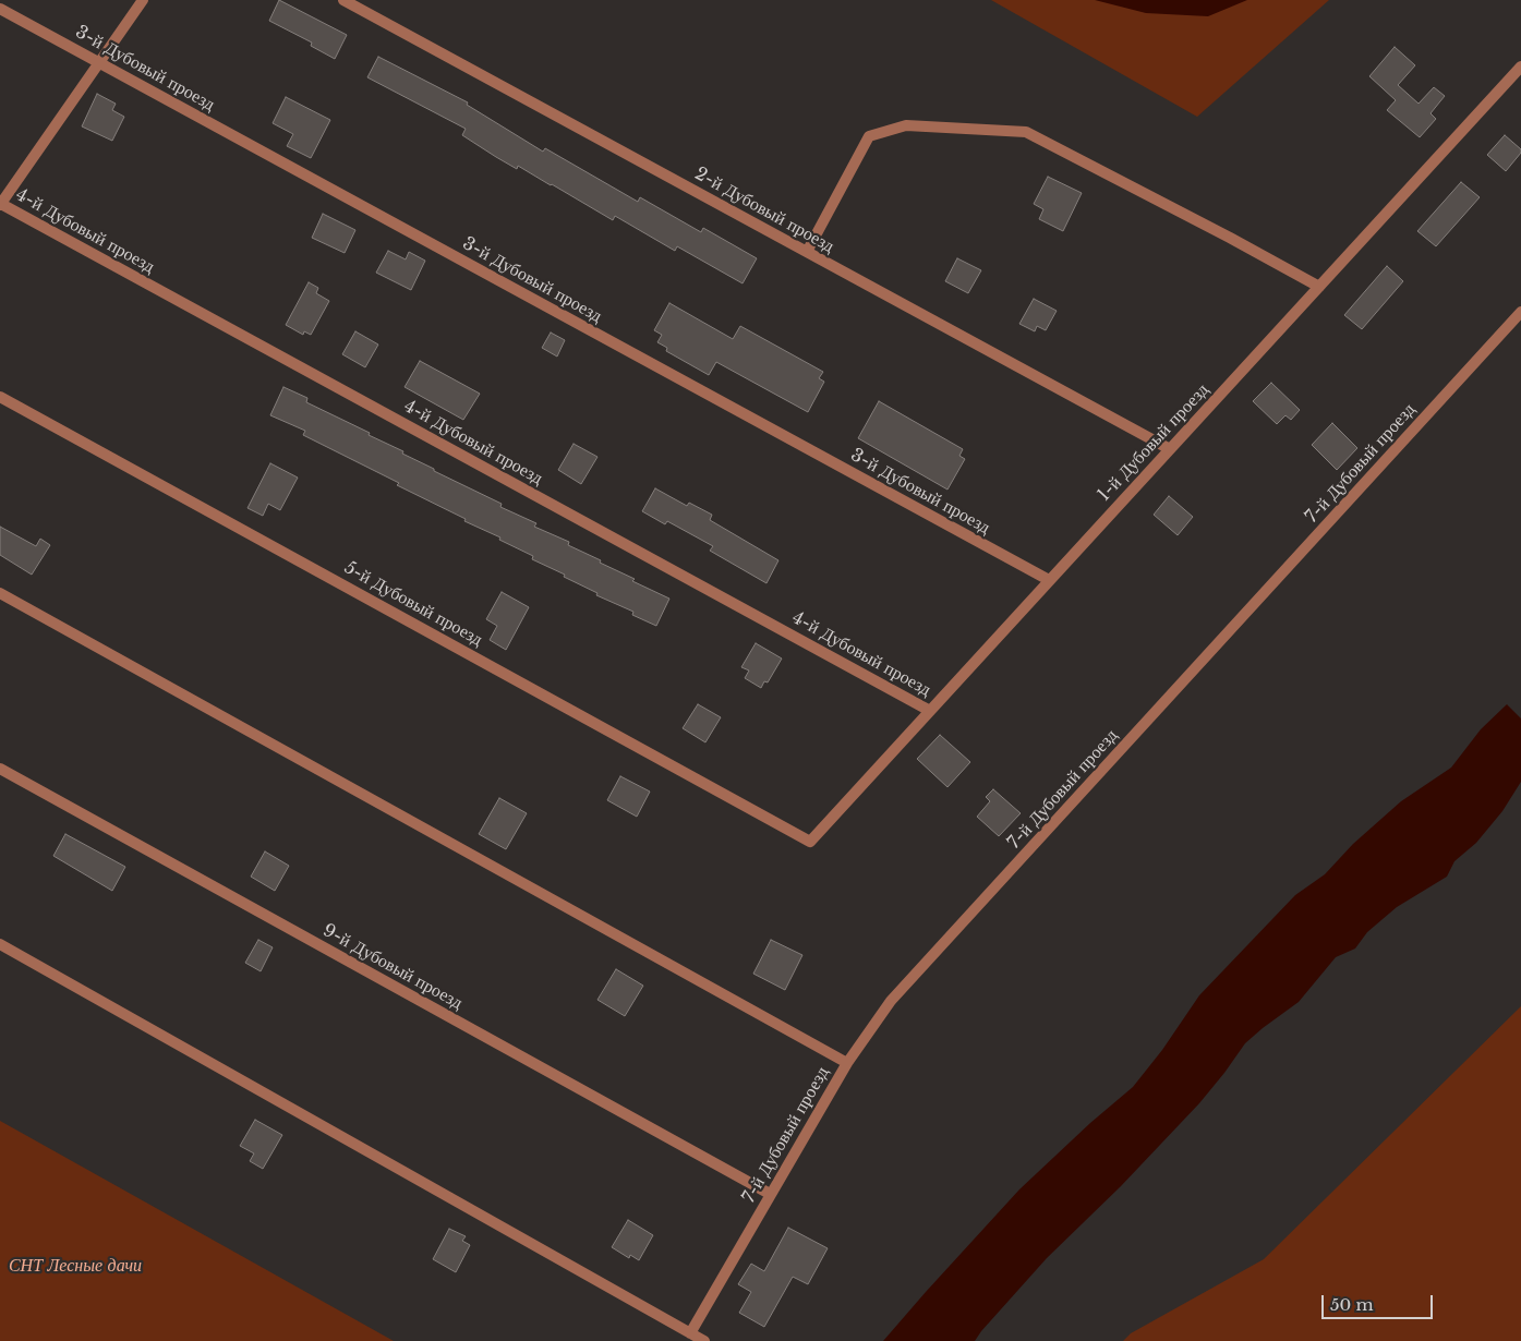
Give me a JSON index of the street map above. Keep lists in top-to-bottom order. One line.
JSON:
{"streets":{"street":["3-й Дубовый проезд","2-й Дубовый проезд","4-й Дубовый проезд","1-й Дубовый проезд","7-й Дубовый проезд","5-й Дубовый проезд","9-й Дубовый проезд"]},"crossings":[["3-й Дубовый проезд","1-й Дубовый проезд"],["2-й Дубовый проезд","1-й Дубовый проезд"],["4-й Дубовый проезд","1-й Дубовый проезд"],["1-й Дубовый проезд","5-й Дубовый проезд"],["7-й Дубовый проезд","9-й Дубовый проезд"]],"parks":["СНТ Лесные дачи"],"scale_bar":"50 m"}
